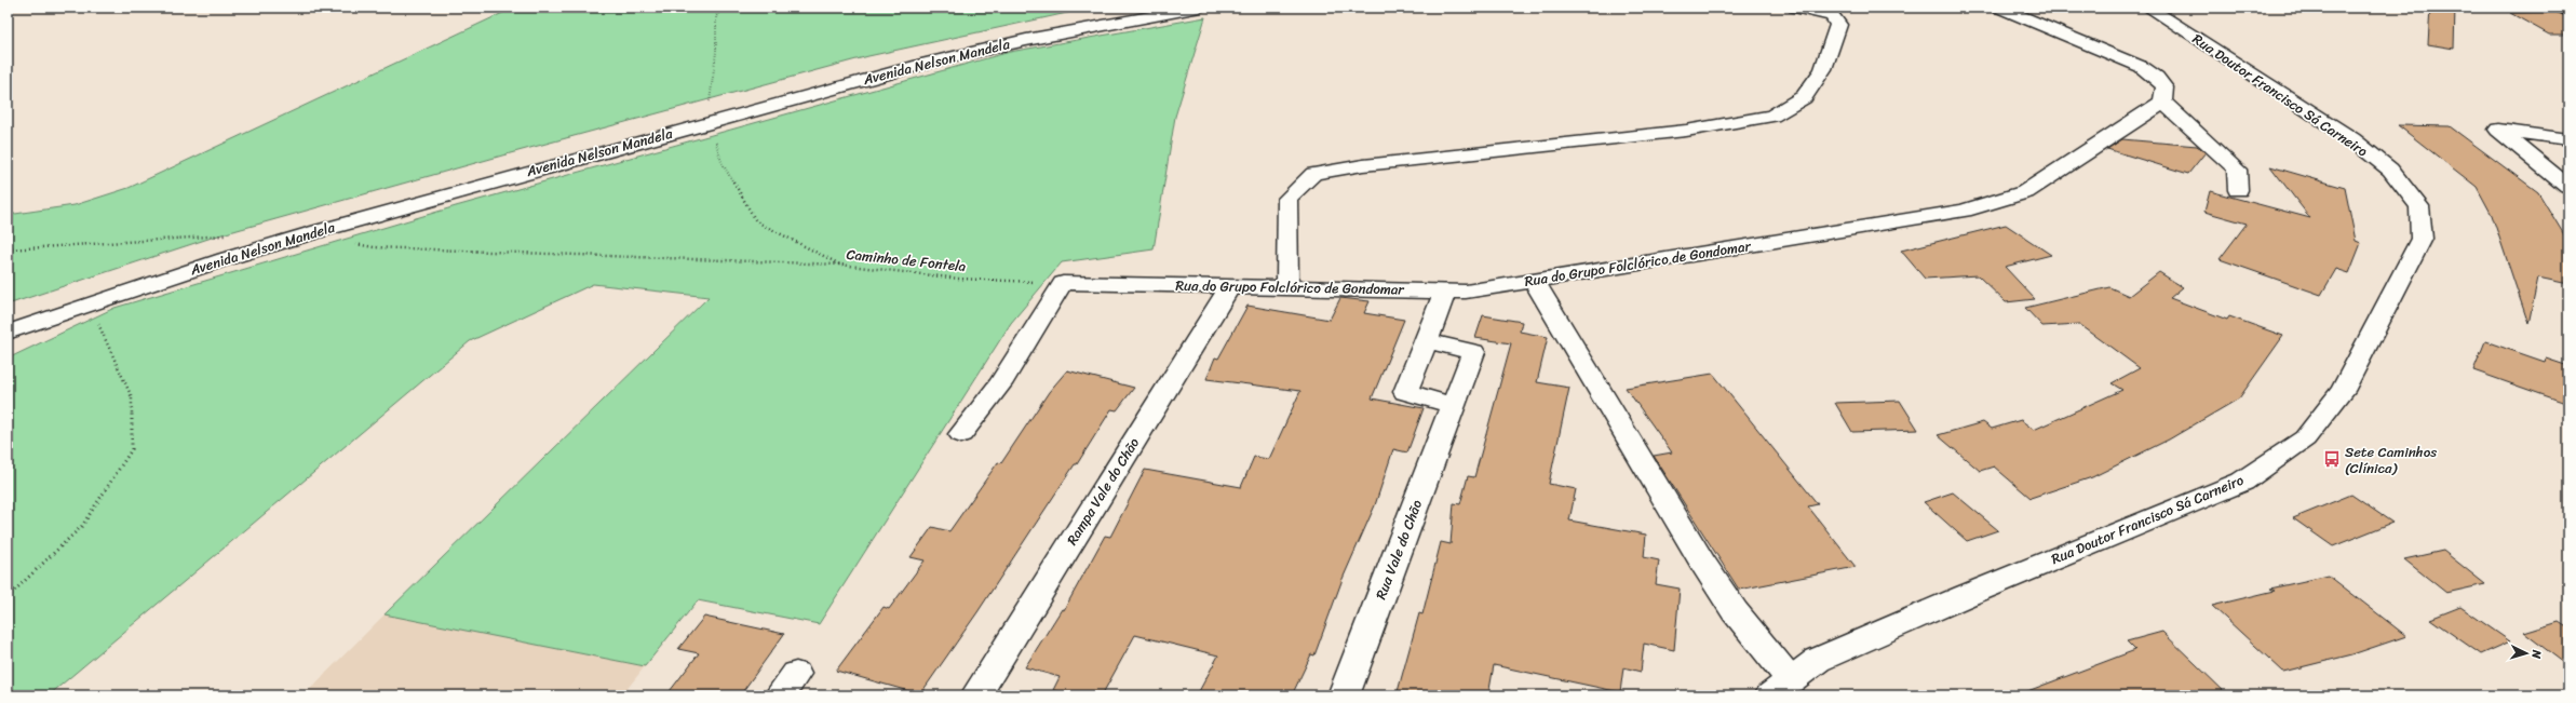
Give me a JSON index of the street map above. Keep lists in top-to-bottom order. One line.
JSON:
{"streets":{"street":["Avenida Nelson Mandela","Rua Doutor Francisco Sá Carneiro","Rua do Grupo Folclórico de Gondomar","Rampa Vale do Chão","Rua Vale do Chão"],"path":["Caminho de Fontela"]},"crossings":[["Caminho de Fontela","Rua do Grupo Folclórico de Gondomar"],["Rua do Grupo Folclórico de Gondomar","Rampa Vale do Chão"]],"places":{"bus stop":["Sete Caminhos (Clínica)"]},"north":"right"}
